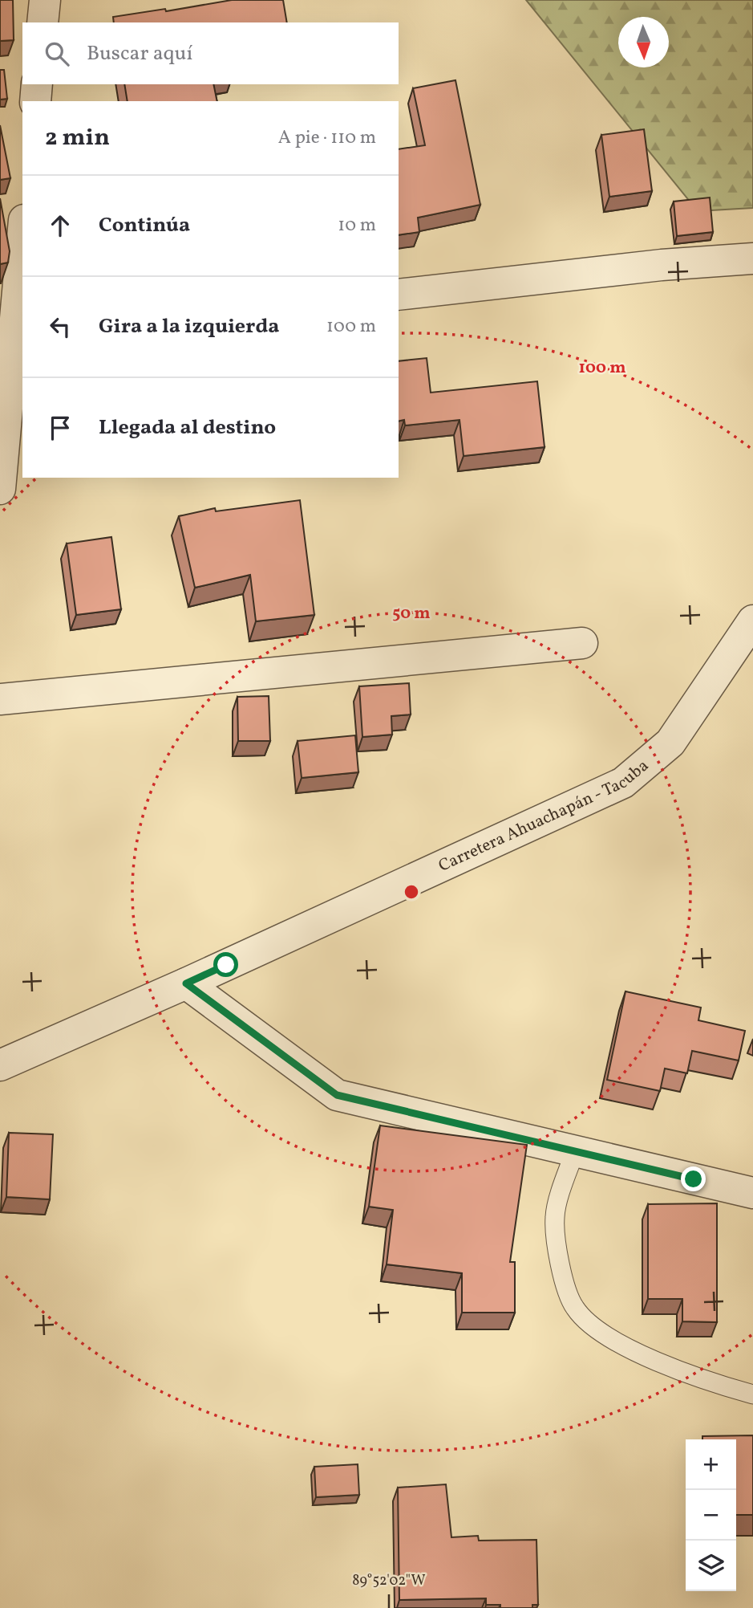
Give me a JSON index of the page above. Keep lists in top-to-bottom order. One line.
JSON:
{"streets":{"street":["Carretera Ahuachapán - Tacuba"]},"north":"bottom","page":{"search":"Buscar aquí","heading":["2 min","A pie · 110 m"],"list":[["Continúa","10 m"],["Gira a la izquierda","100 m"],"Llegada al destino"],"map_buttons":["+","−"]},"coordinates":["89°52'02\"W"],"rings":["100 m","50 m"]}
